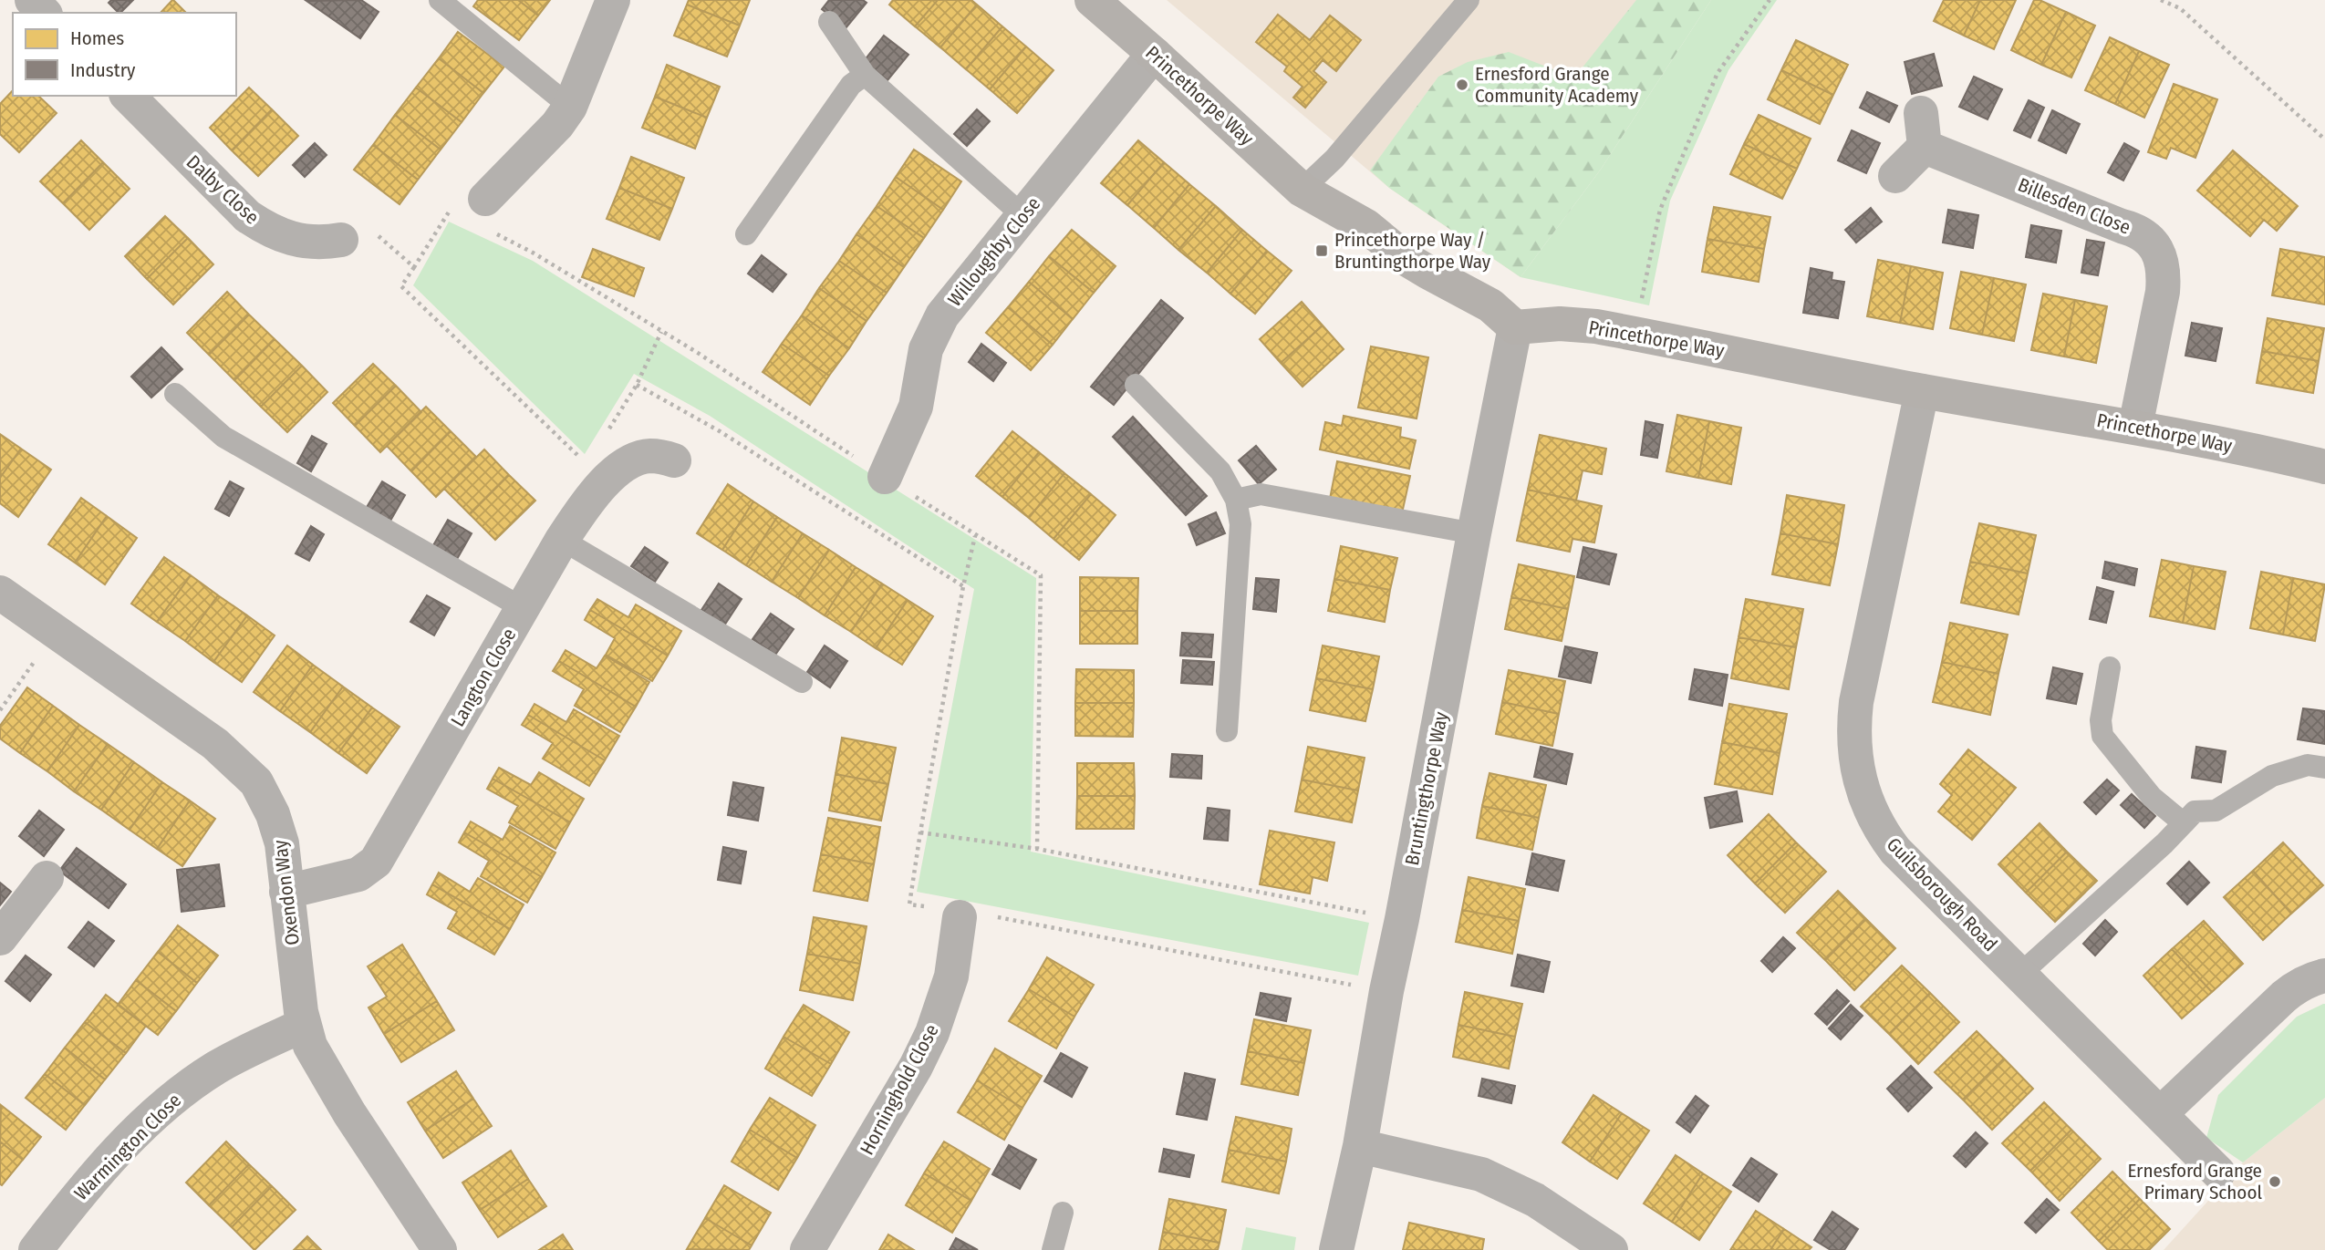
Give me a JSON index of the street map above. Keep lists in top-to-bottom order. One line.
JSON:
{"streets":{"street":["Princethorpe Way","Dalby Close","Billesden Close","Willoughby Close","Langton Close","Bruntingthorpe Way","Oxendon Way","Guilsborough Road","Horninghold Close","Warmington Close"]},"crossings":[["Princethorpe Way","Billesden Close"],["Princethorpe Way","Willoughby Close"],["Princethorpe Way","Bruntingthorpe Way"],["Princethorpe Way","Guilsborough Road"],["Langton Close","Oxendon Way"],["Oxendon Way","Warmington Close"]],"places":{"other":["Ernesford Grange Community Academy","Ernesford Grange Primary School"],"transit":["Princethorpe Way / Bruntingthorpe Way"]},"legend":["Homes","Industry"]}
